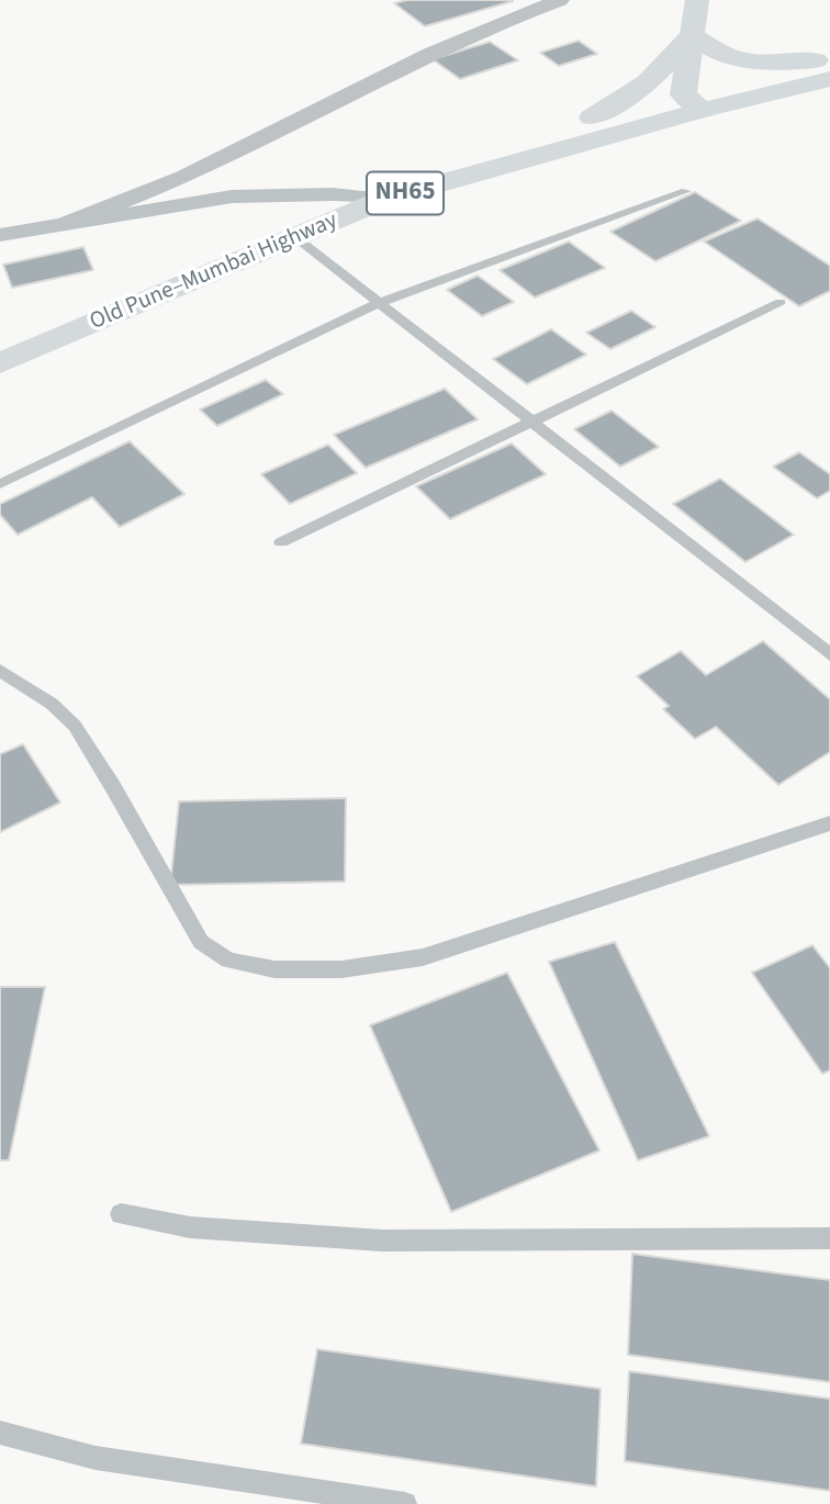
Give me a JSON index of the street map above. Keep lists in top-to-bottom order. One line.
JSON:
{"streets":{"main road":["NH65","Old Pune–Mumbai Highway"]}}
